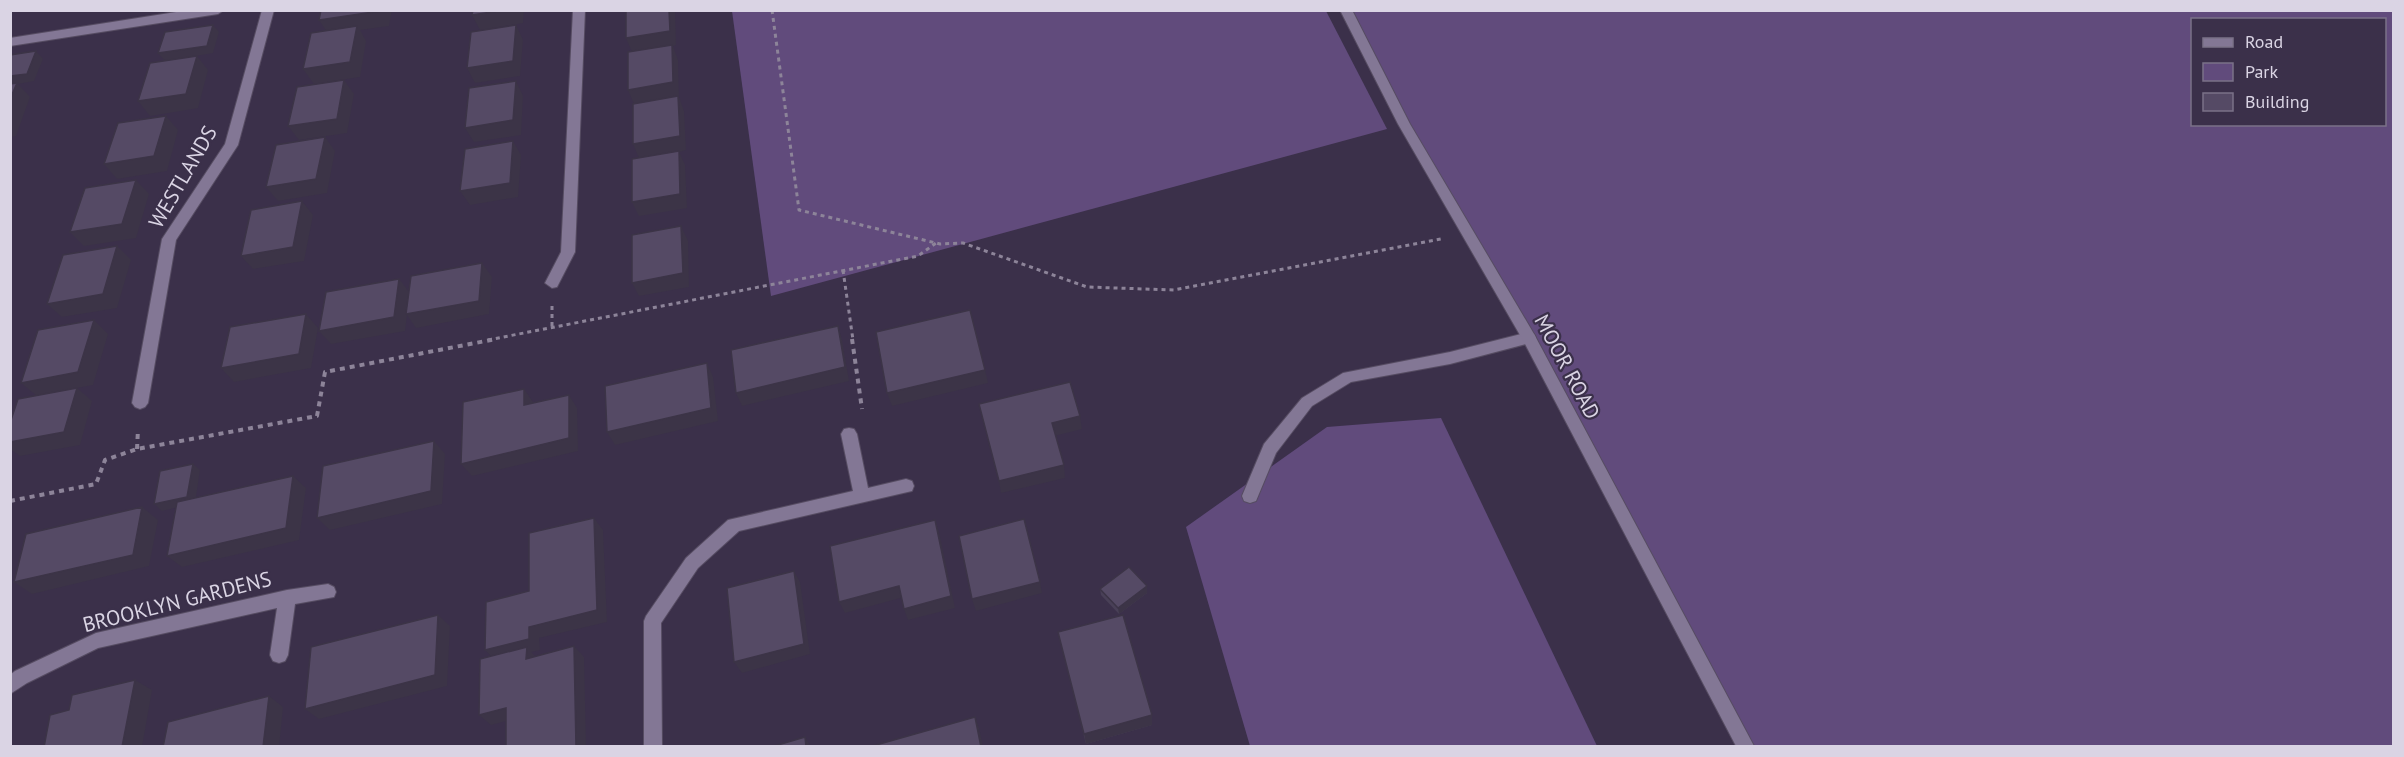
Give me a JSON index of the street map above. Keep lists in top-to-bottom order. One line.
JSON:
{"streets":{"street":["WESTLANDS","MOOR ROAD","BROOKLYN GARDENS"]},"legend":["Road","Park","Building"]}
